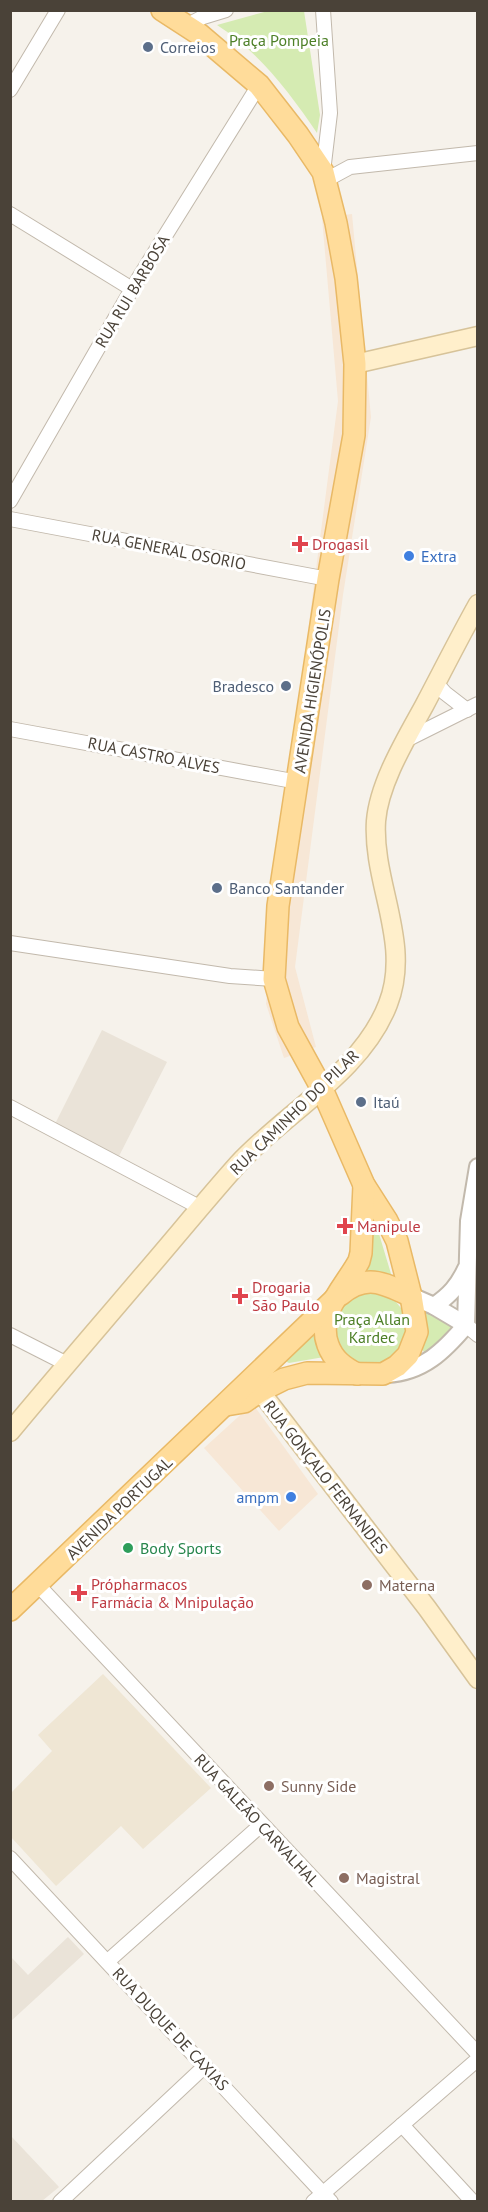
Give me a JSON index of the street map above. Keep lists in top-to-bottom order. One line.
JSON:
{"streets":{"main road":["AVENIDA HIGIENÓPOLIS","RUA CAMINHO DO PILAR","RUA GONÇALO FERNANDES","AVENIDA PORTUGAL"],"street":["RUA RUI BARBOSA","RUA GENERAL OSORIO","RUA CASTRO ALVES","RUA GALEÃO CARVALHAL","RUA DUQUE DE CAXIAS"]},"crossings":[["RUA GENERAL OSORIO","AVENIDA HIGIENÓPOLIS"],["AVENIDA HIGIENÓPOLIS","RUA CASTRO ALVES"],["AVENIDA HIGIENÓPOLIS","RUA CAMINHO DO PILAR"],["AVENIDA HIGIENÓPOLIS","AVENIDA PORTUGAL"],["RUA GONÇALO FERNANDES","AVENIDA PORTUGAL"],["AVENIDA PORTUGAL","RUA GALEÃO CARVALHAL"]],"parks":["Praça Pompeia","Praça Allan Kardec"],"places":{"other":["Correios","Extra","Bradesco","Banco Santander","Itaú","ampm","Body Sports","Materna","Sunny Side","Magistral"],"health":["Drogasil","Manipule","Drogaria São Paulo","Própharmacos Farmácia & Mnipulação"]}}
